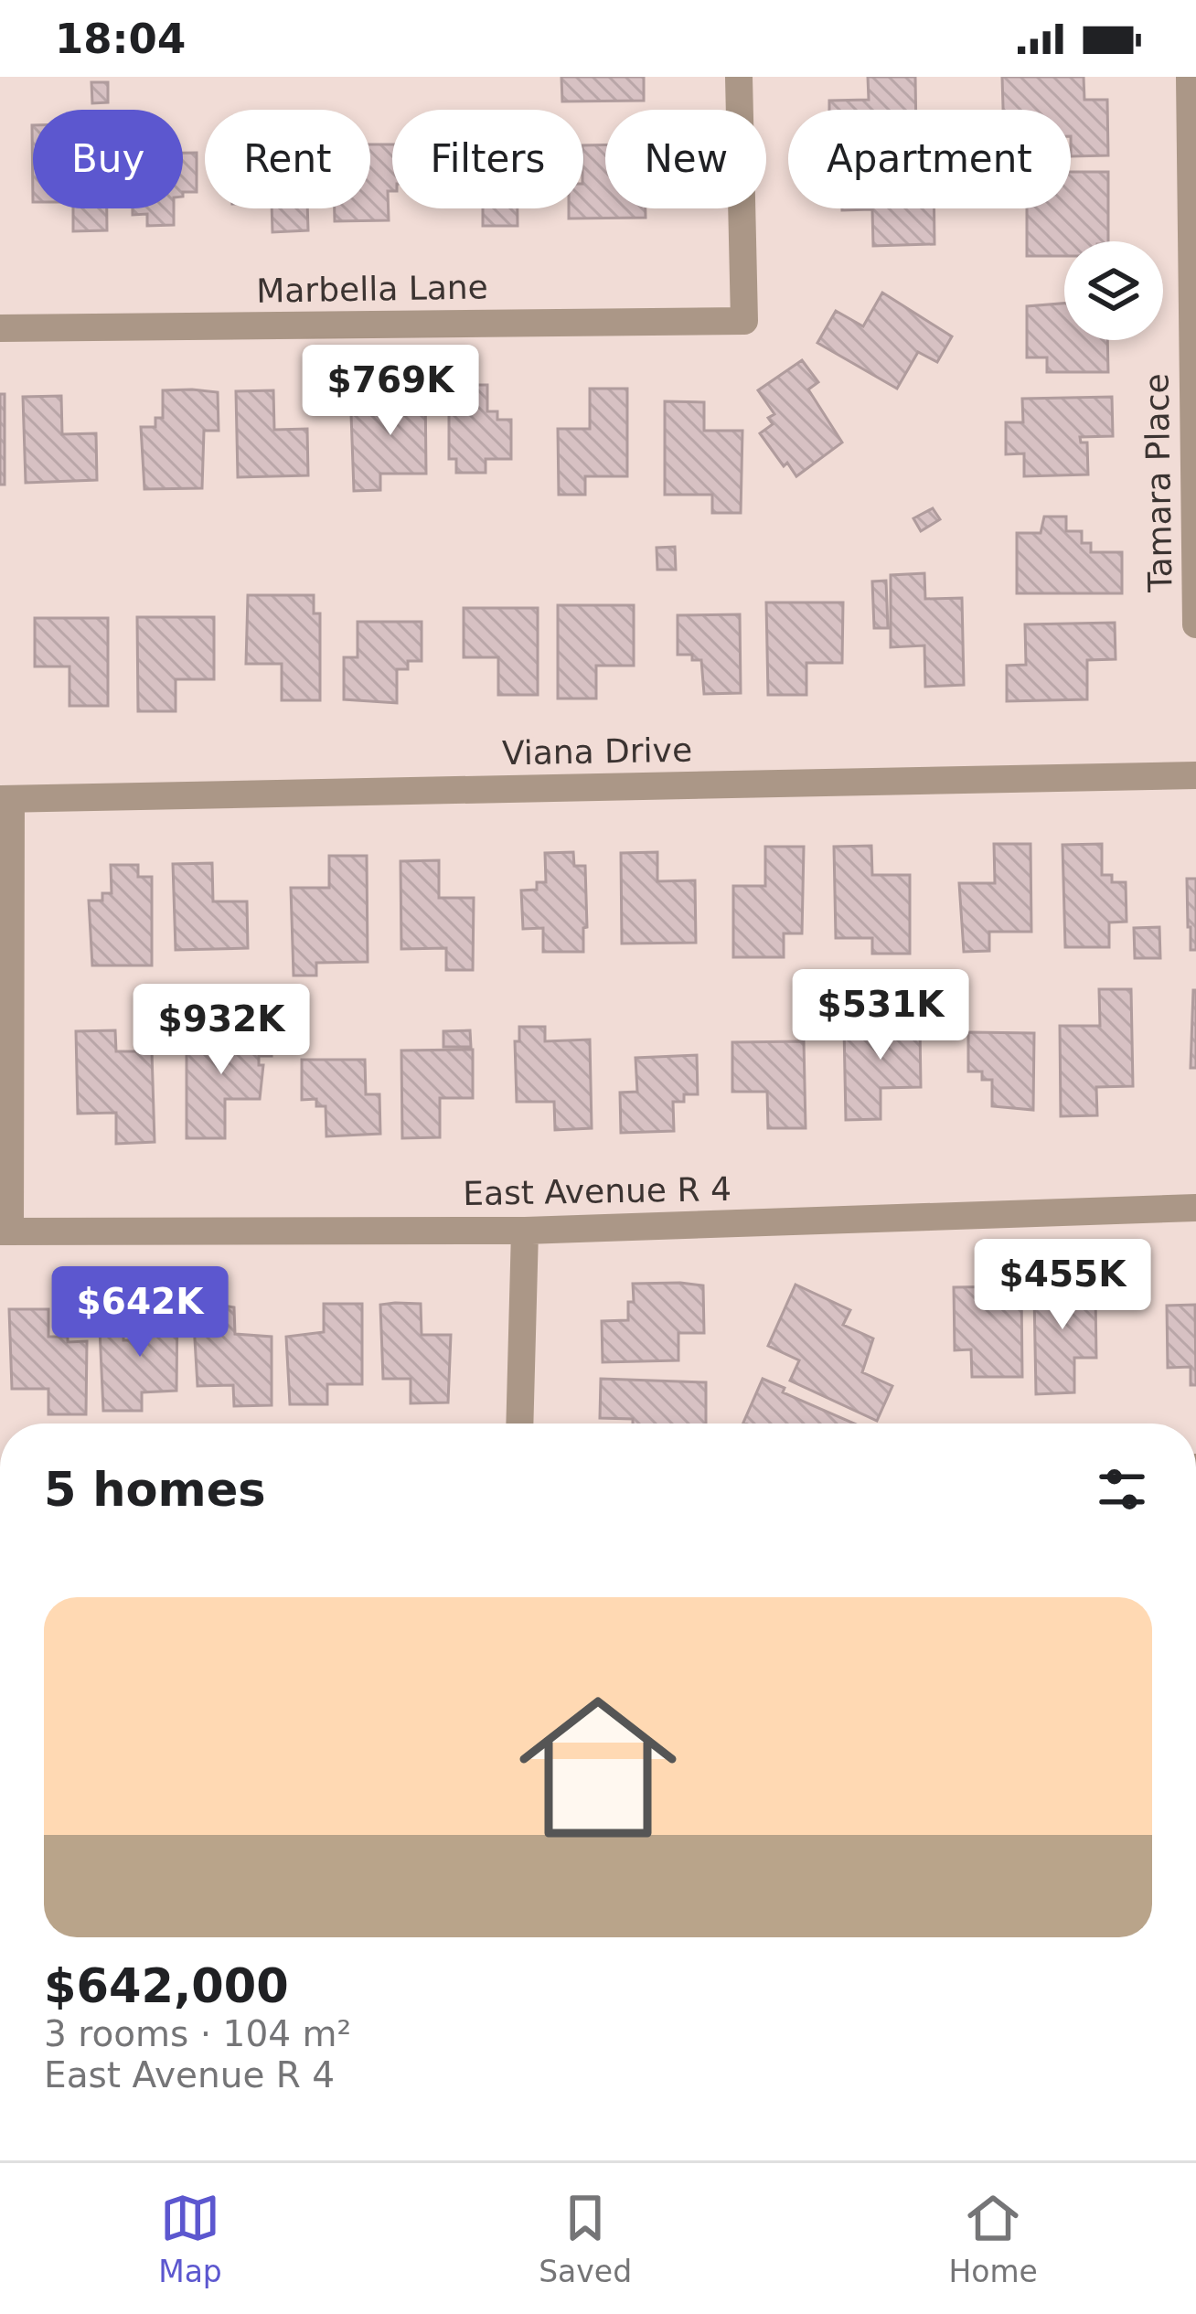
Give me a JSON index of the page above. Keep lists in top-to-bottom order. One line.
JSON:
{"streets":{"street":["Marbella Lane","Tamara Place","Viana Drive","East Avenue R 4"]},"page":{"status":"18:04","chip":["Buy","Rent","Filters","New","Apartment"],"price":["$769K","$531K","$932K","$455K","$642K"],"heading":"5 homes","list":[{"name":"$642,000","note":"3 rooms · 104 m² · East Avenue R 4"}],"tabs":["Map","Saved","Home"]}}
